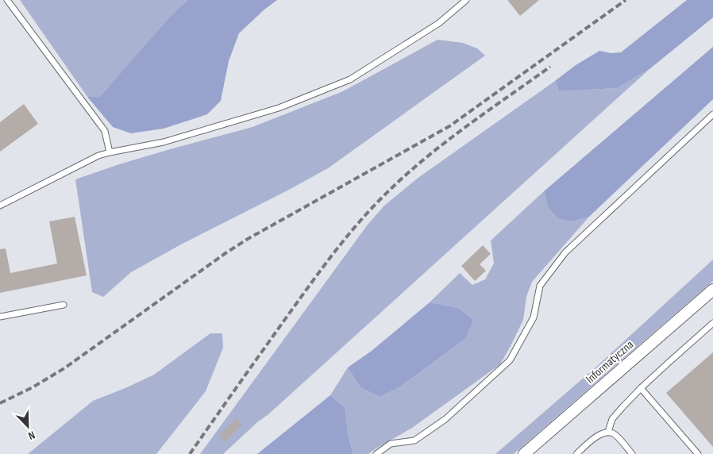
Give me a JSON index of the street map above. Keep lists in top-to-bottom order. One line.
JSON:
{"streets":{"street":["Informatyczna"]},"north":"bottom right"}
